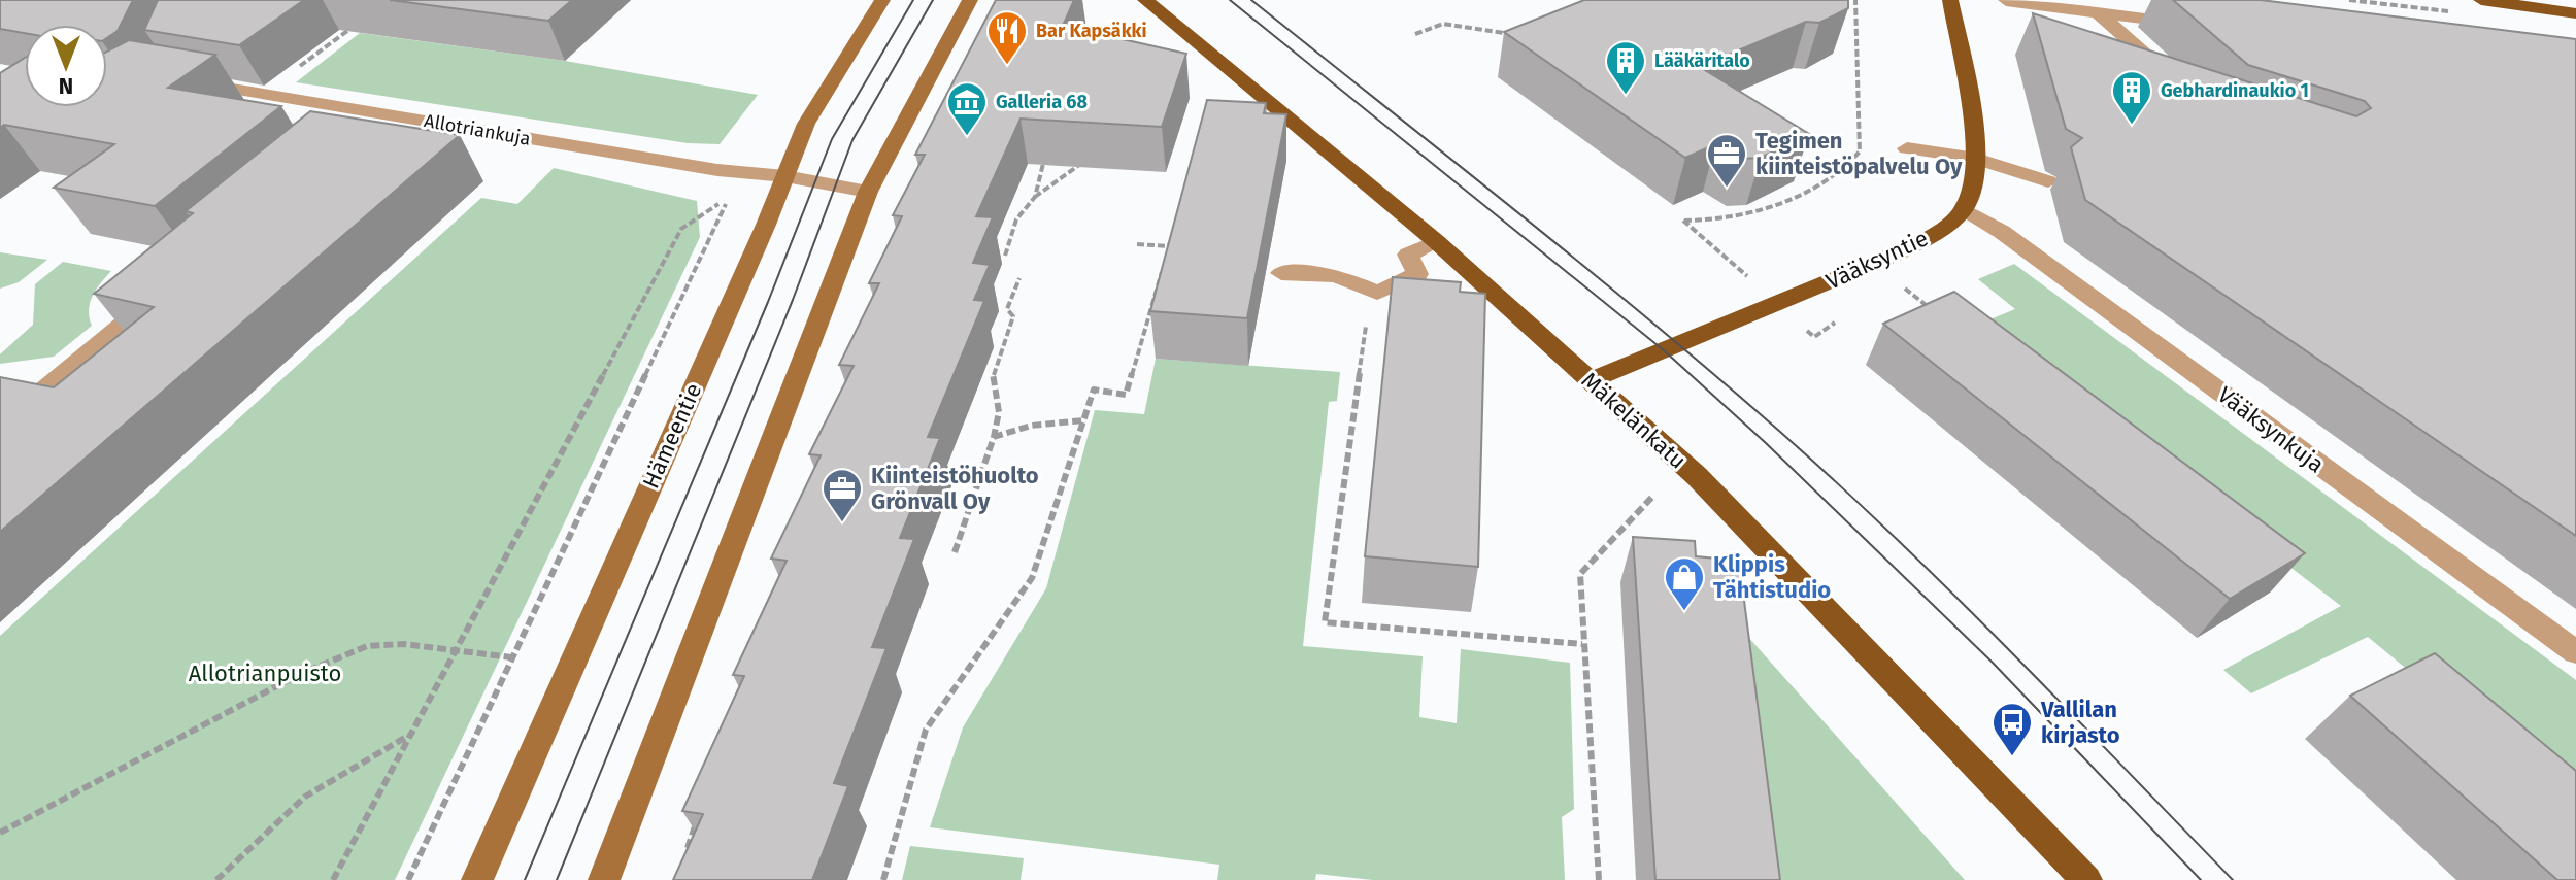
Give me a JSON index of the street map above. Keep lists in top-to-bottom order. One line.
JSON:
{"streets":{"main road":["Vääksyntie","Mäkelänkatu","Hämeentie"],"street":["Allotriankuja","Vääksynkuja"]},"crossings":[["Allotriankuja","Hämeentie"],["Vääksyntie","Mäkelänkatu"],["Vääksyntie","Vääksynkuja"]],"parks":["Allotrianpuisto"],"places":{"restaurant":["Bar Kapsäkki"],"building":["Lääkäritalo","Gebhardinaukio 1"],"museum":["Galleria 68"],"office":["Tegimen kiinteistöpalvelu Oy","Kiinteistöhuolto Grönvall Oy"],"shop":["Klippis Tähtistudio"],"bus stop":["Vallilan kirjasto"]},"north":"bottom"}
